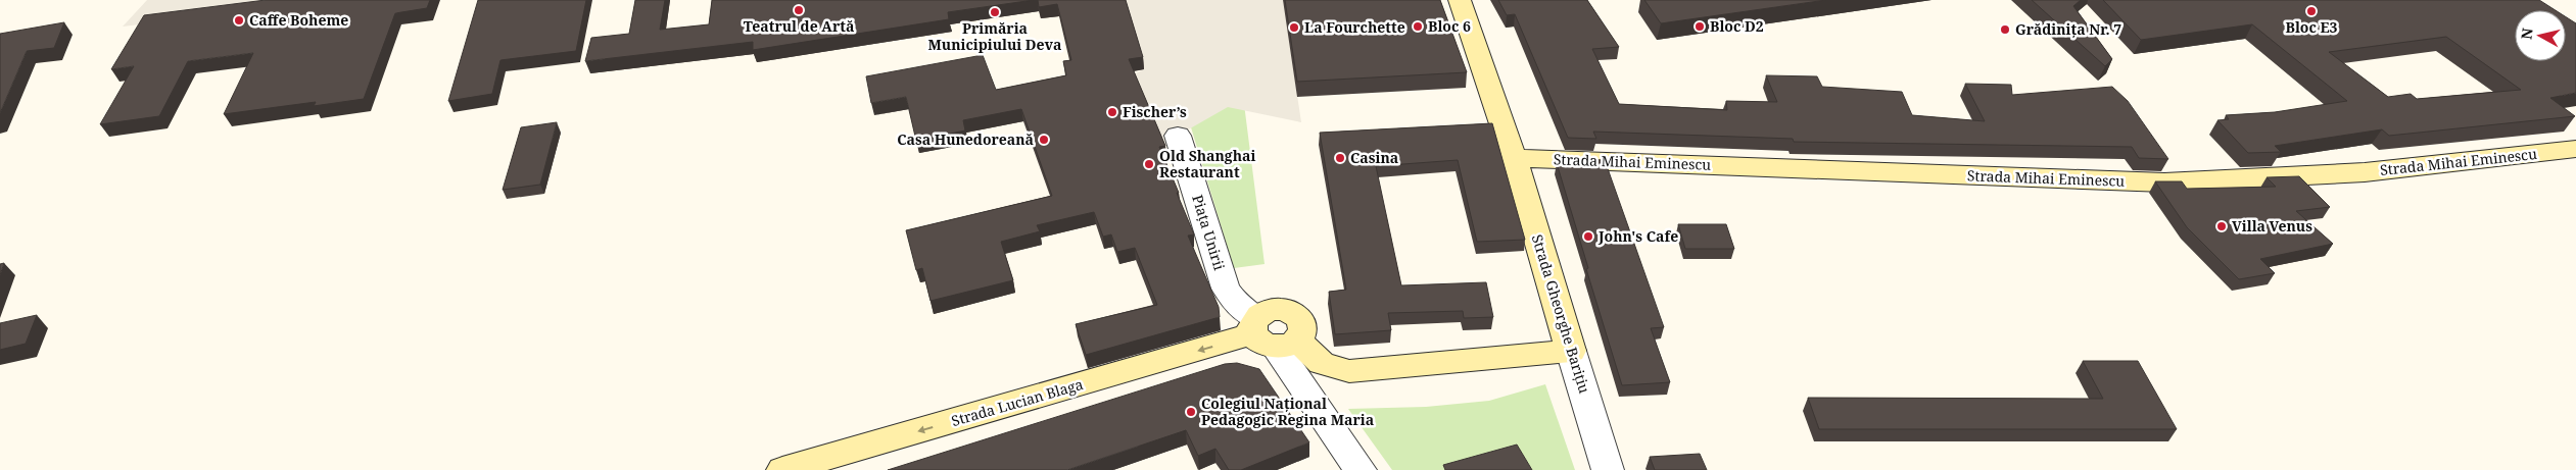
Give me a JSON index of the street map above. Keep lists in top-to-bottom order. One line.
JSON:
{"streets":{"street":["Strada Mihai Eminescu","Piața Unirii","Strada Gheorghe Barițiu","Strada Lucian Blaga"]},"crossings":[["Strada Mihai Eminescu","Strada Gheorghe Barițiu"],["Piața Unirii","Strada Lucian Blaga"]],"one_way":["Strada Lucian Blaga"],"places":["Teatrul de Artă","Bloc E3","Primăria Municipiului Deva","Caffe Boheme","Bloc 6","Bloc D2","La Fourchette","Grădinița Nr. 7","Fischer’s","Casa Hunedoreană","Casina","Old Shanghai Restaurant","Villa Venus","John's Cafe","Colegiul Național Pedagogic Regina Maria"],"north":"left"}
